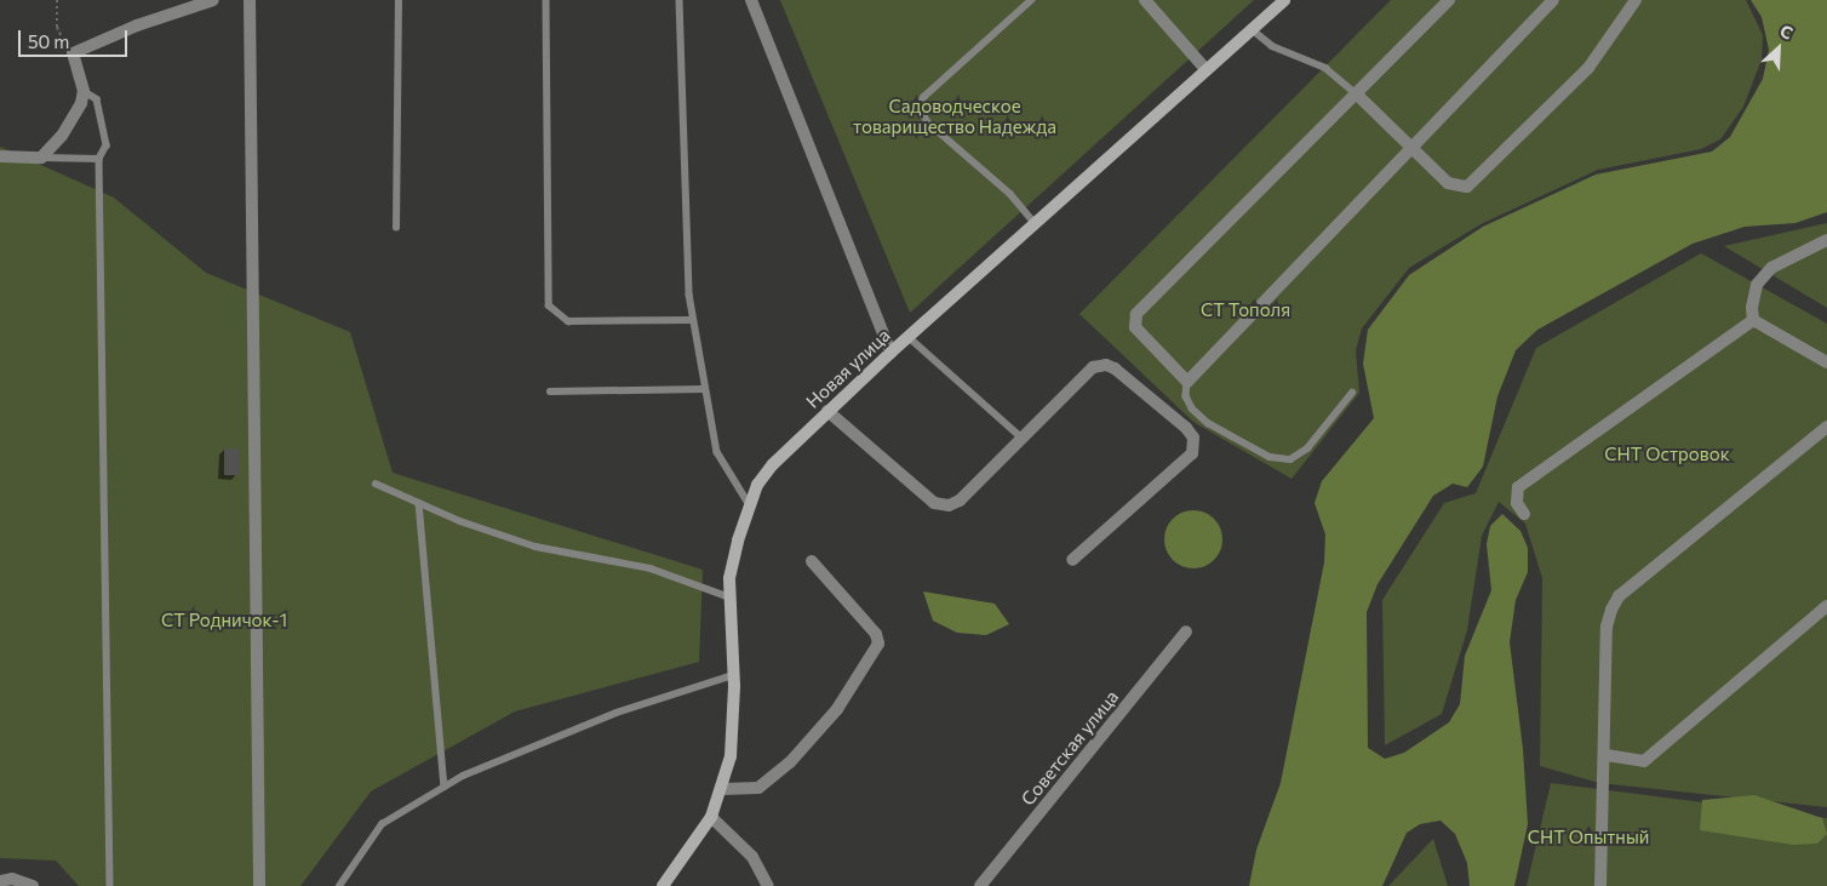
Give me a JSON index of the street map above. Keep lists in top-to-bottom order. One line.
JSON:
{"streets":{"street":["Новая улица","Советская улица"]},"parks":["Садоводческое товарищество Надежда","СТ Тополя","СНТ Островок","СТ Родничок-1","СНТ Опытный"],"scale_bar":"50 m","north":"top right"}
